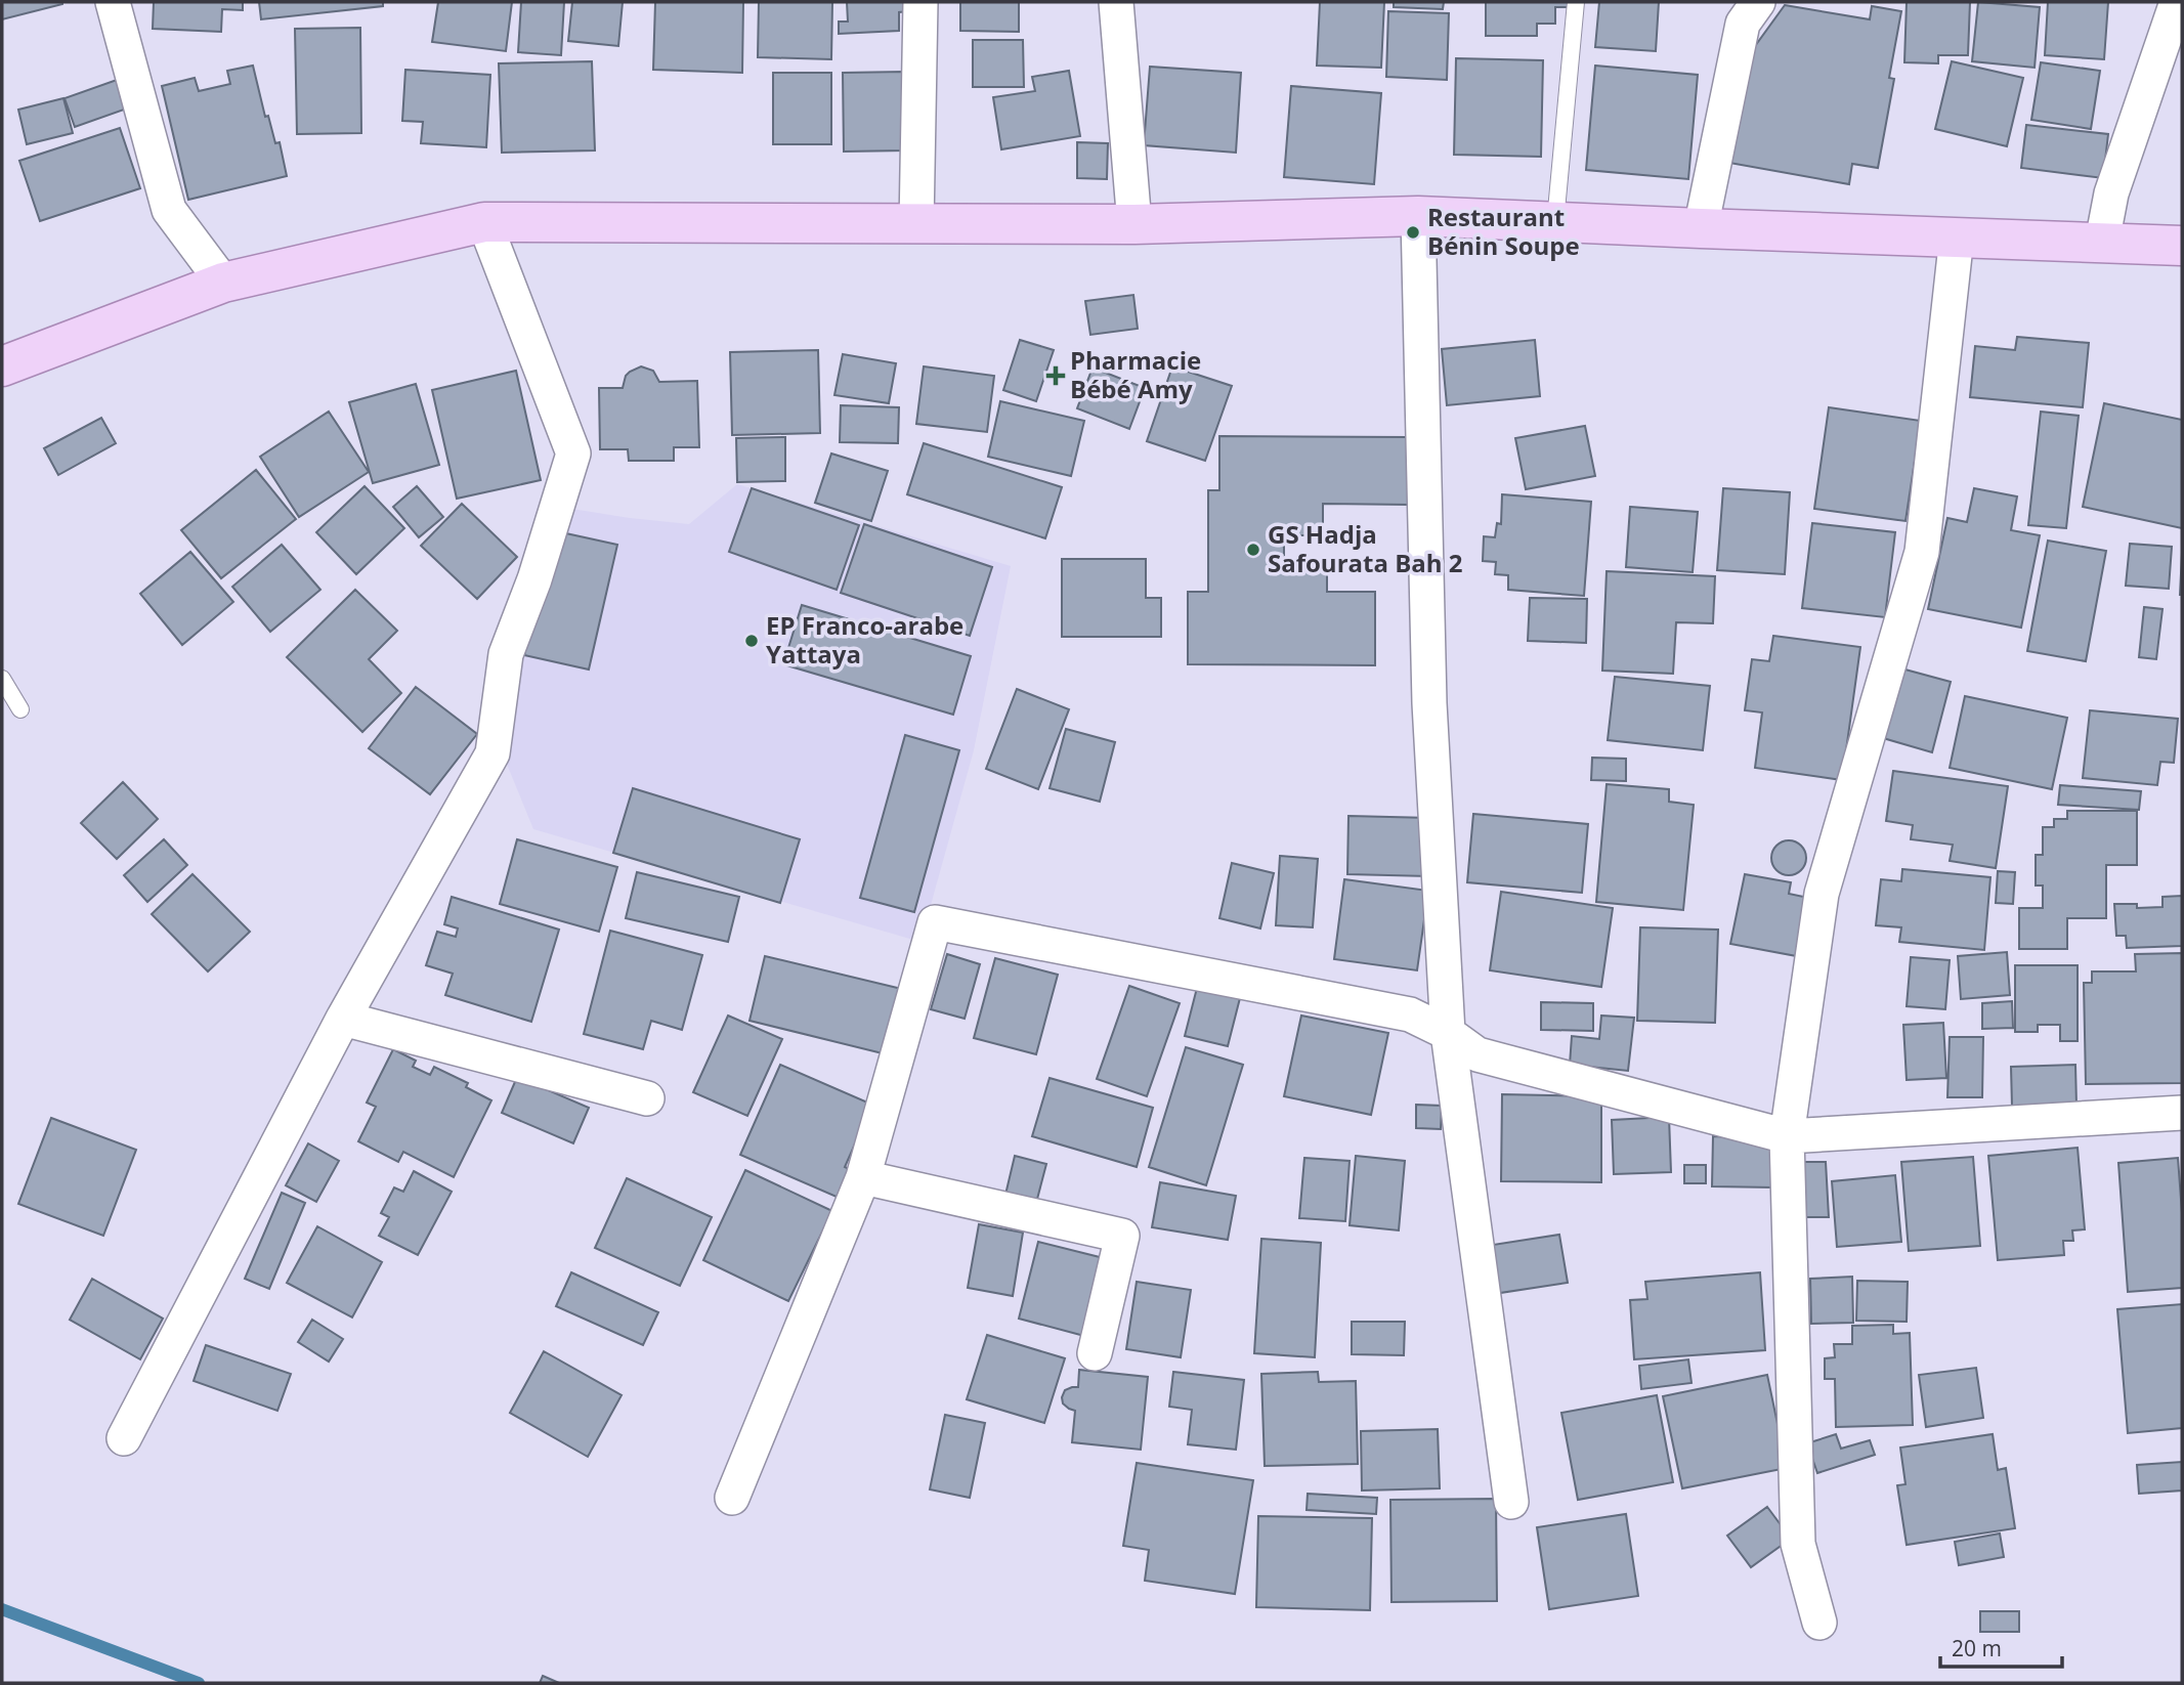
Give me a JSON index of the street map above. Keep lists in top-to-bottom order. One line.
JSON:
{"places":{"other":["Restaurant Bénin Soupe","GS Hadja Safourata Bah 2","EP Franco-arabe Yattaya"],"health":["Pharmacie Bébé Amy"]},"scale_bar":"20 m"}
